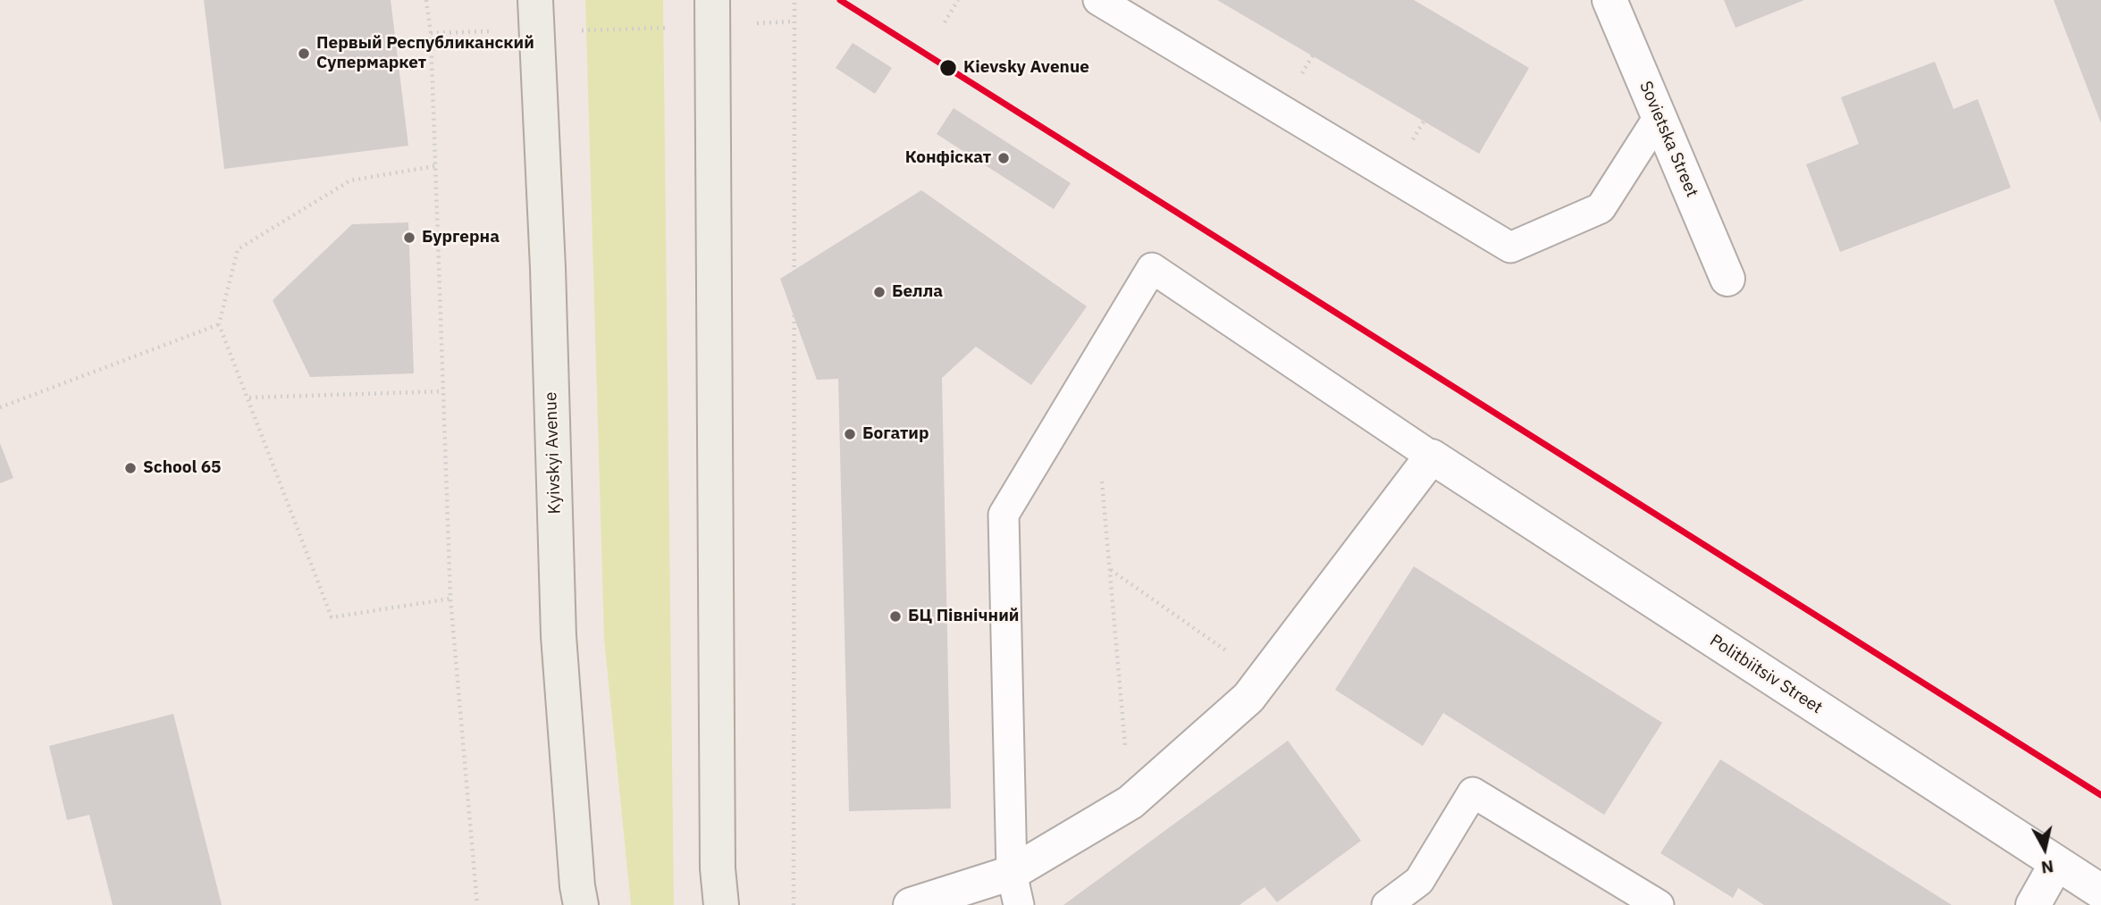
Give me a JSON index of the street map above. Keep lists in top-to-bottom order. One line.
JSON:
{"streets":{"main road":["Kyivskyi Avenue"],"street":["Sovietska Street","Politbiitsiv Street"]},"places":["Первый Республиканский Супермаркет","Kievsky Avenue","Конфіскат","Бургерна","Белла","Богатир","School 65","БЦ Північний"],"north":"bottom"}
